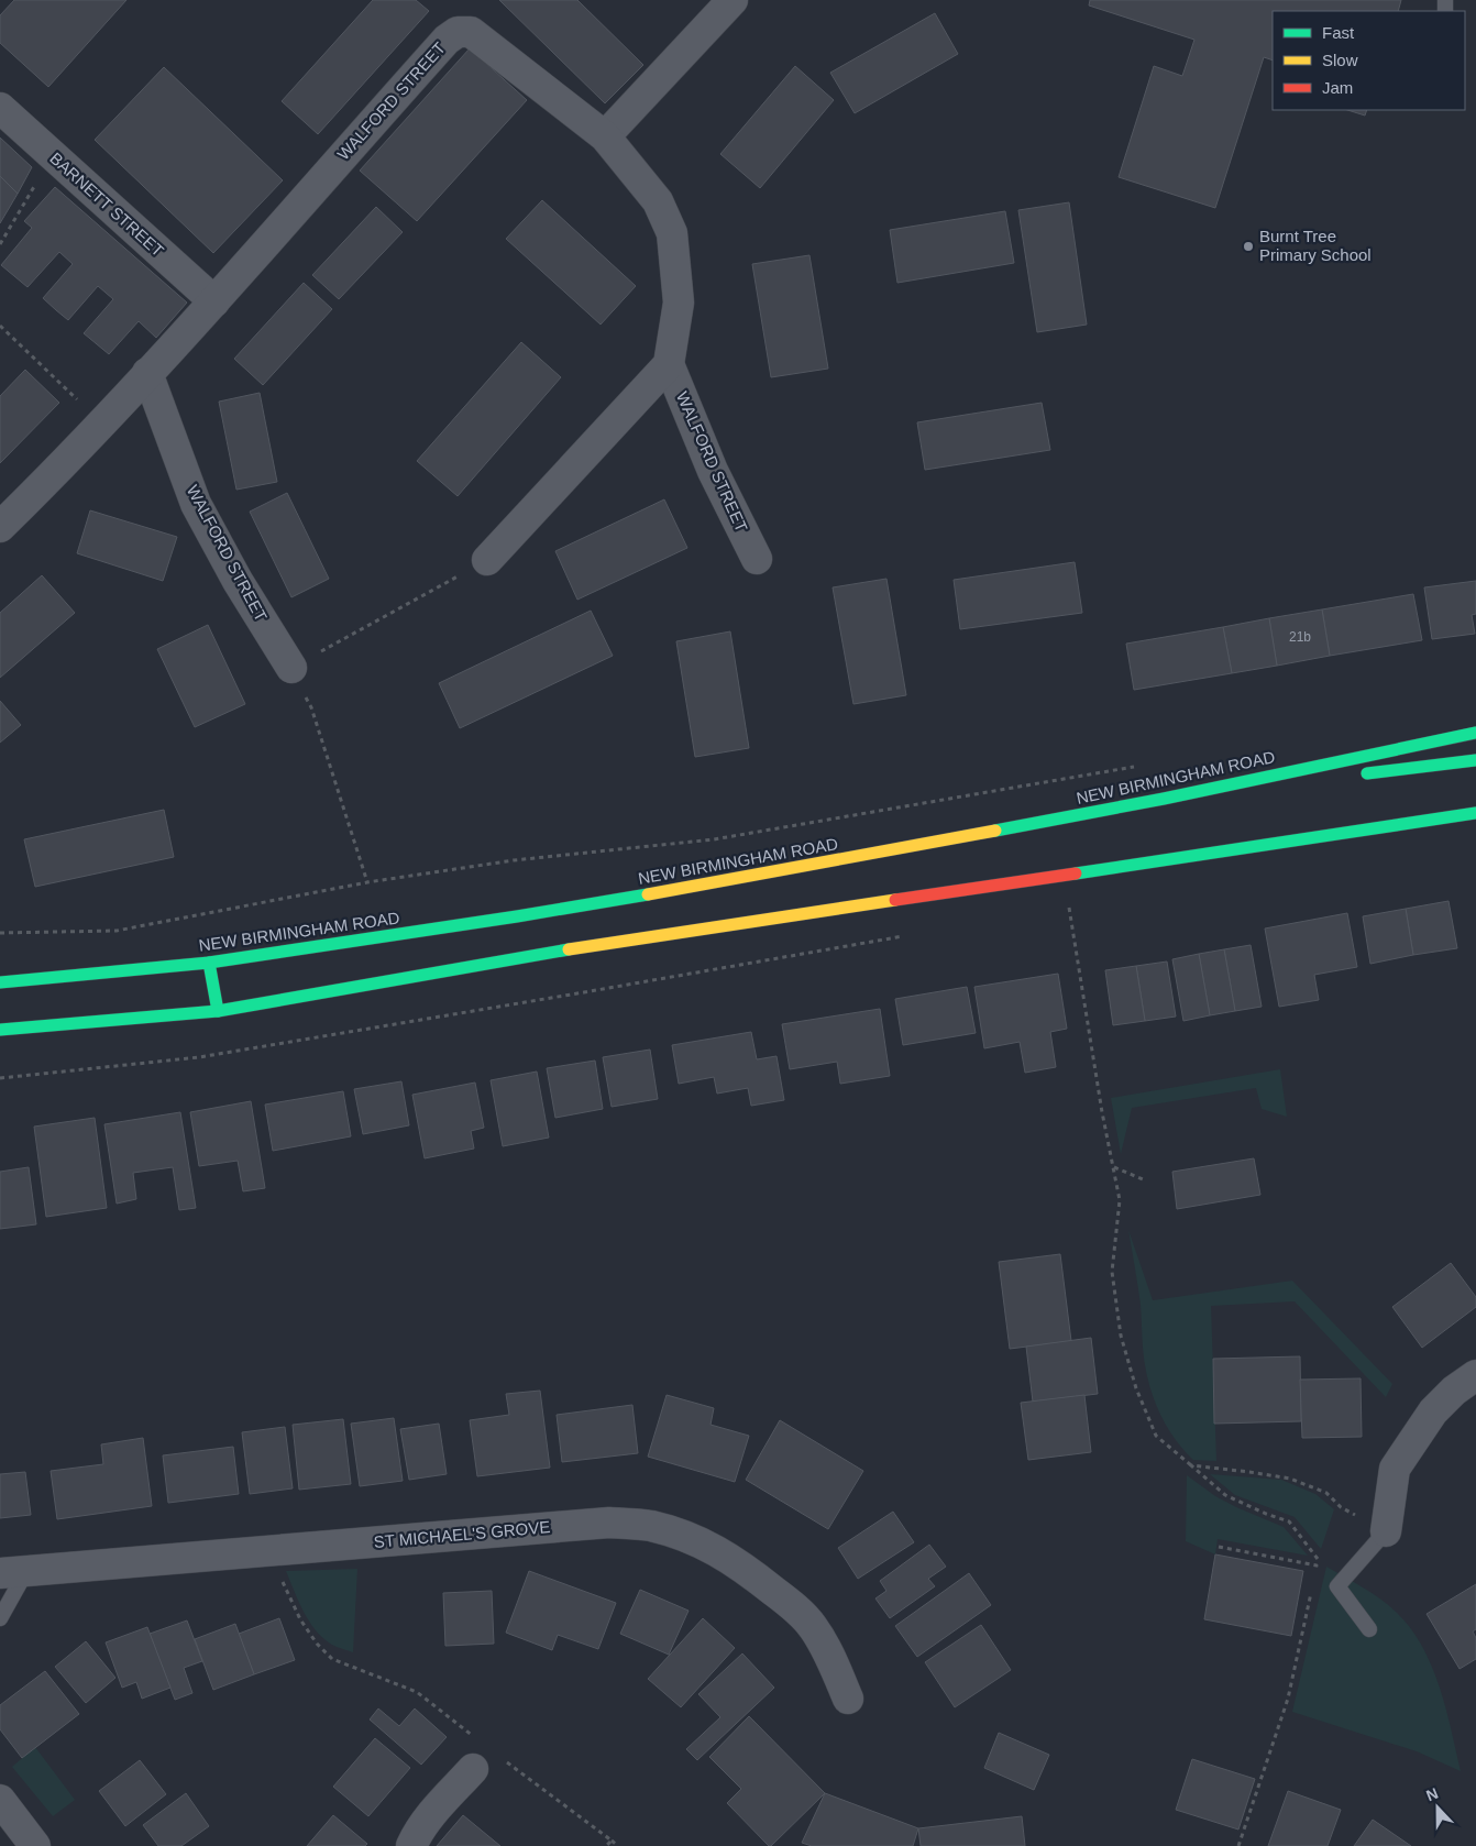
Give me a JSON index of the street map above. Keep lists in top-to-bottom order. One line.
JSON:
{"streets":{"highway":["NEW BIRMINGHAM ROAD"],"street":["WALFORD STREET","BARNETT STREET","ST MICHAEL'S GROVE"]},"crossings":[["WALFORD STREET","BARNETT STREET"]],"places":["Burnt Tree Primary School"],"house_numbers":["21b"],"legend":["Fast","Slow","Jam"],"north":"top"}
